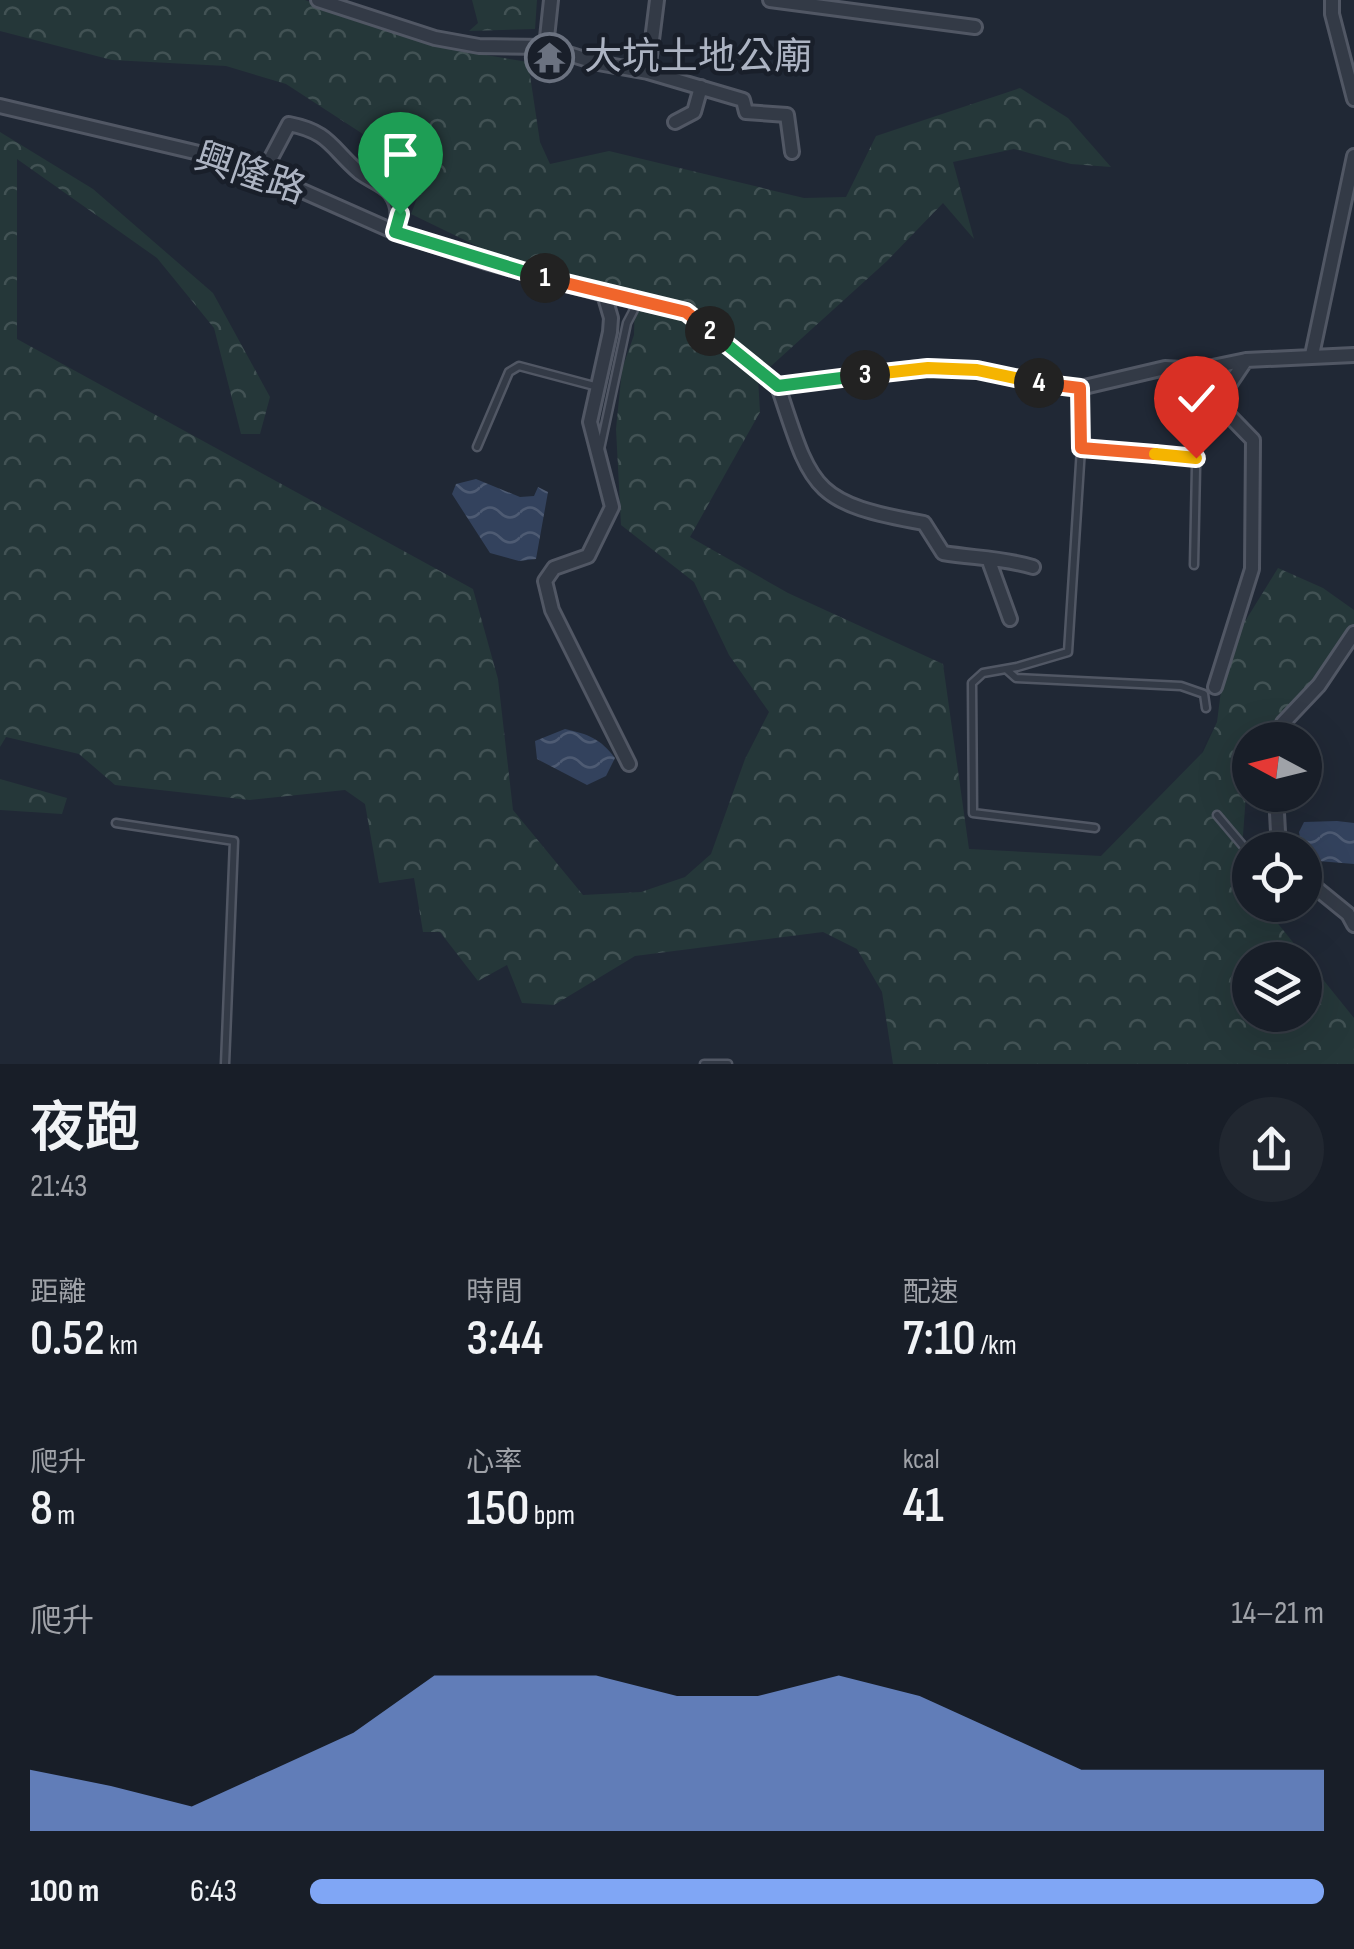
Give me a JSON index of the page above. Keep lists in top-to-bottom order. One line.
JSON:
{"streets":{"street":["興隆路"]},"places":{"temple":["大坑土地公廟"]},"north":"left","page":{"pins":["1","2","3","4"],"heading":["夜跑","21:43"],"stats":[["距離","0.52 km"],["時間","3:44"],["配速","7:10 /km"],["爬升","8 m"],["心率","150 bpm"],["kcal","41"]],"chart":["爬升","14–21 m"],"list":[{"name":"100 m","note":"6:43"}]}}
